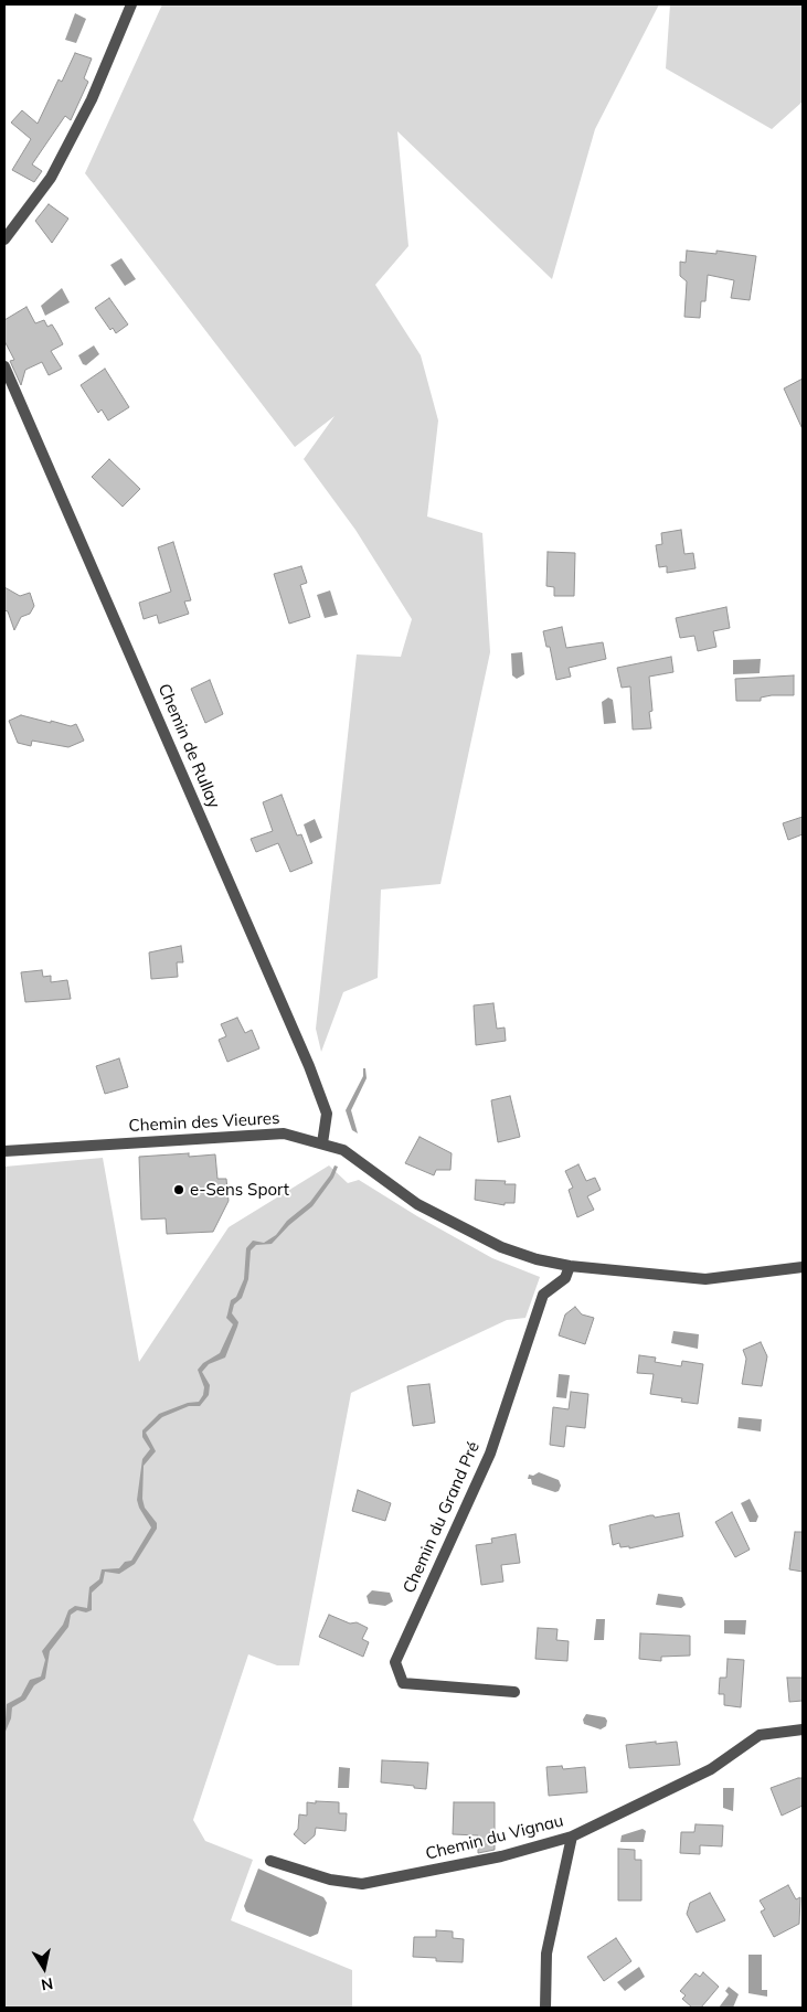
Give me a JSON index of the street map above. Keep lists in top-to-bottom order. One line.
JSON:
{"streets":{"street":["Chemin de Rullay","Chemin des Vieures","Chemin du Grand Pré","Chemin du Vignau"]},"crossings":[["Chemin de Rullay","Chemin des Vieures"],["Chemin des Vieures","Chemin du Grand Pré"]],"places":["e-Sens Sport"],"north":"bottom"}
